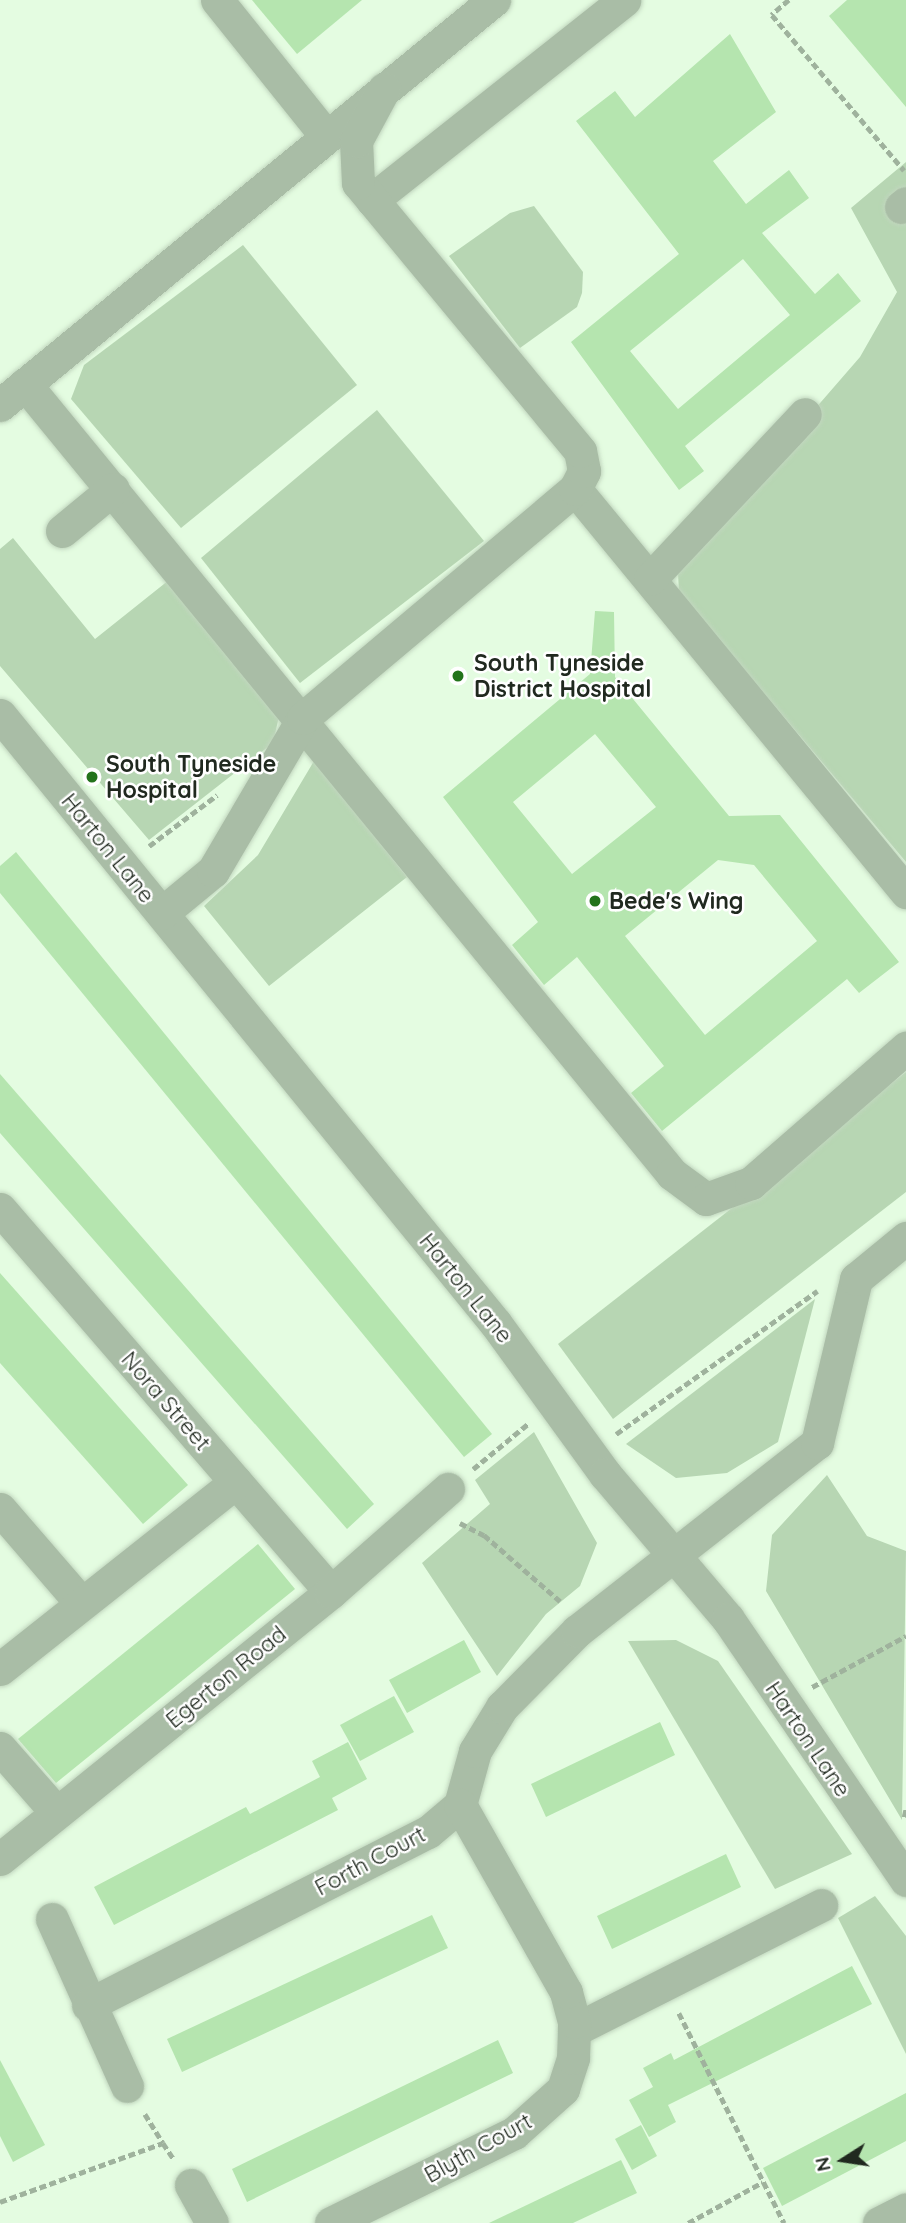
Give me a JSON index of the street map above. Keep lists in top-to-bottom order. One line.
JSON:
{"streets":{"street":["Harton Lane","Nora Street","Egerton Road","Forth Court","Blyth Court"]},"crossings":[["Nora Street","Egerton Road"],["Forth Court","Blyth Court"]],"places":["South Tyneside District Hospital","South Tyneside Hospital","Bede's Wing"],"north":"left"}
